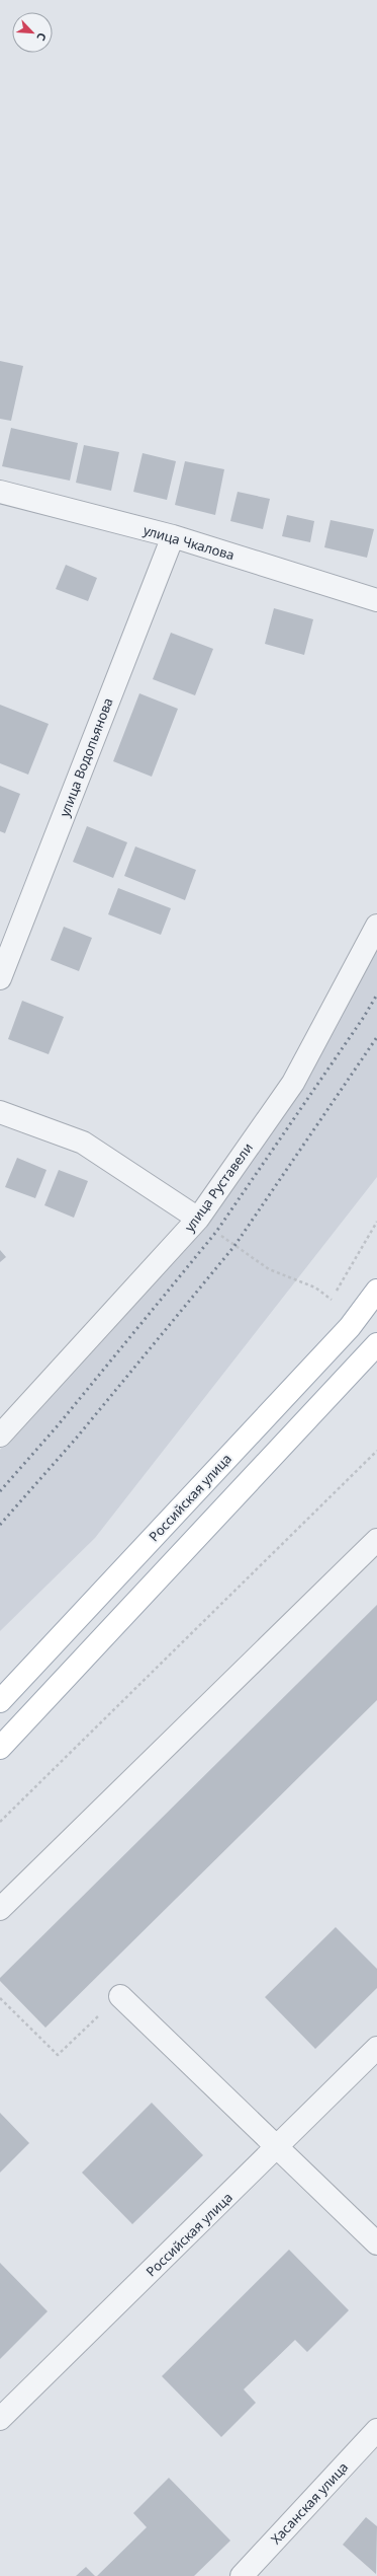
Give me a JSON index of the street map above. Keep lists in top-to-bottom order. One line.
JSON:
{"streets":{"main road":["Российская улица"],"street":["улица Чкалова","улица Водопьянова","улица Руставели","Хасанская улица"]},"crossings":[["улица Чкалова","улица Водопьянова"]],"north":"bottom right"}
